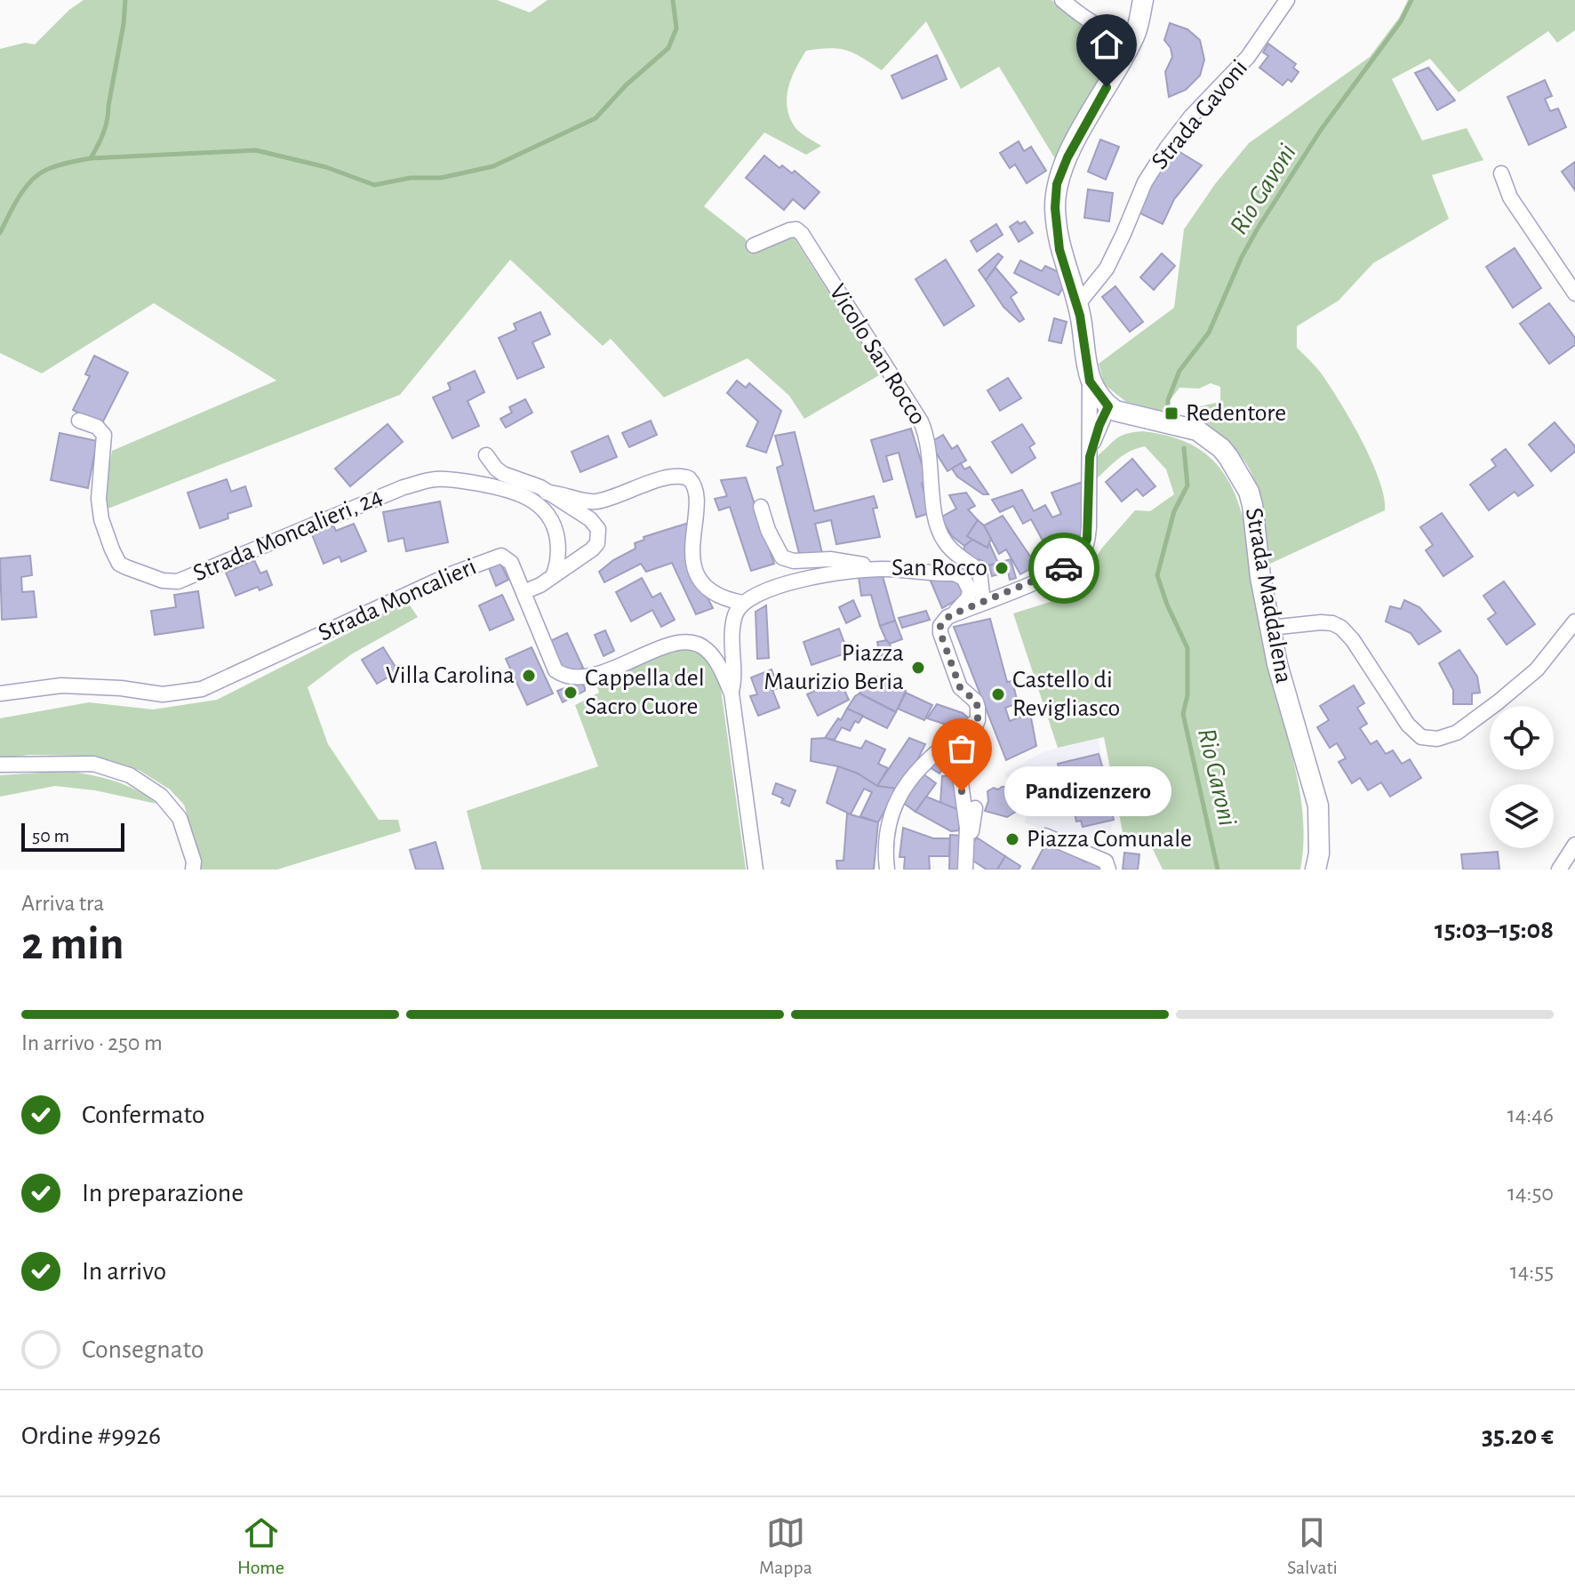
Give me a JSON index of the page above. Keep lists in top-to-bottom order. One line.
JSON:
{"streets":{"street":["Strada Gavoni","Vicolo San Rocco","Strada Moncalieri, 24","Strada Maddalena","Strada Moncalieri"]},"water":["Rio Gavoni","Rio Garoni"],"places":{"transit":["Redentore"],"other":["San Rocco","Piazza Maurizio Beria","Villa Carolina","Cappella del Sacro Cuore","Castello di Revigliasco","Pandizenzero","Piazza Comunale"]},"scale_bar":"50 m","page":{"bubble":"Pandizenzero","scale":"50 m","heading":["2 min","Arriva tra","15:03–15:08"],"panel":["Ordine #9926","35.20 €"],"bar":"In arrivo · 250 m","list":[["Confermato","14:46"],["In preparazione","14:50"],["In arrivo","14:55"],"Consegnato"],"tabs":["Home","Mappa","Salvati"]}}
